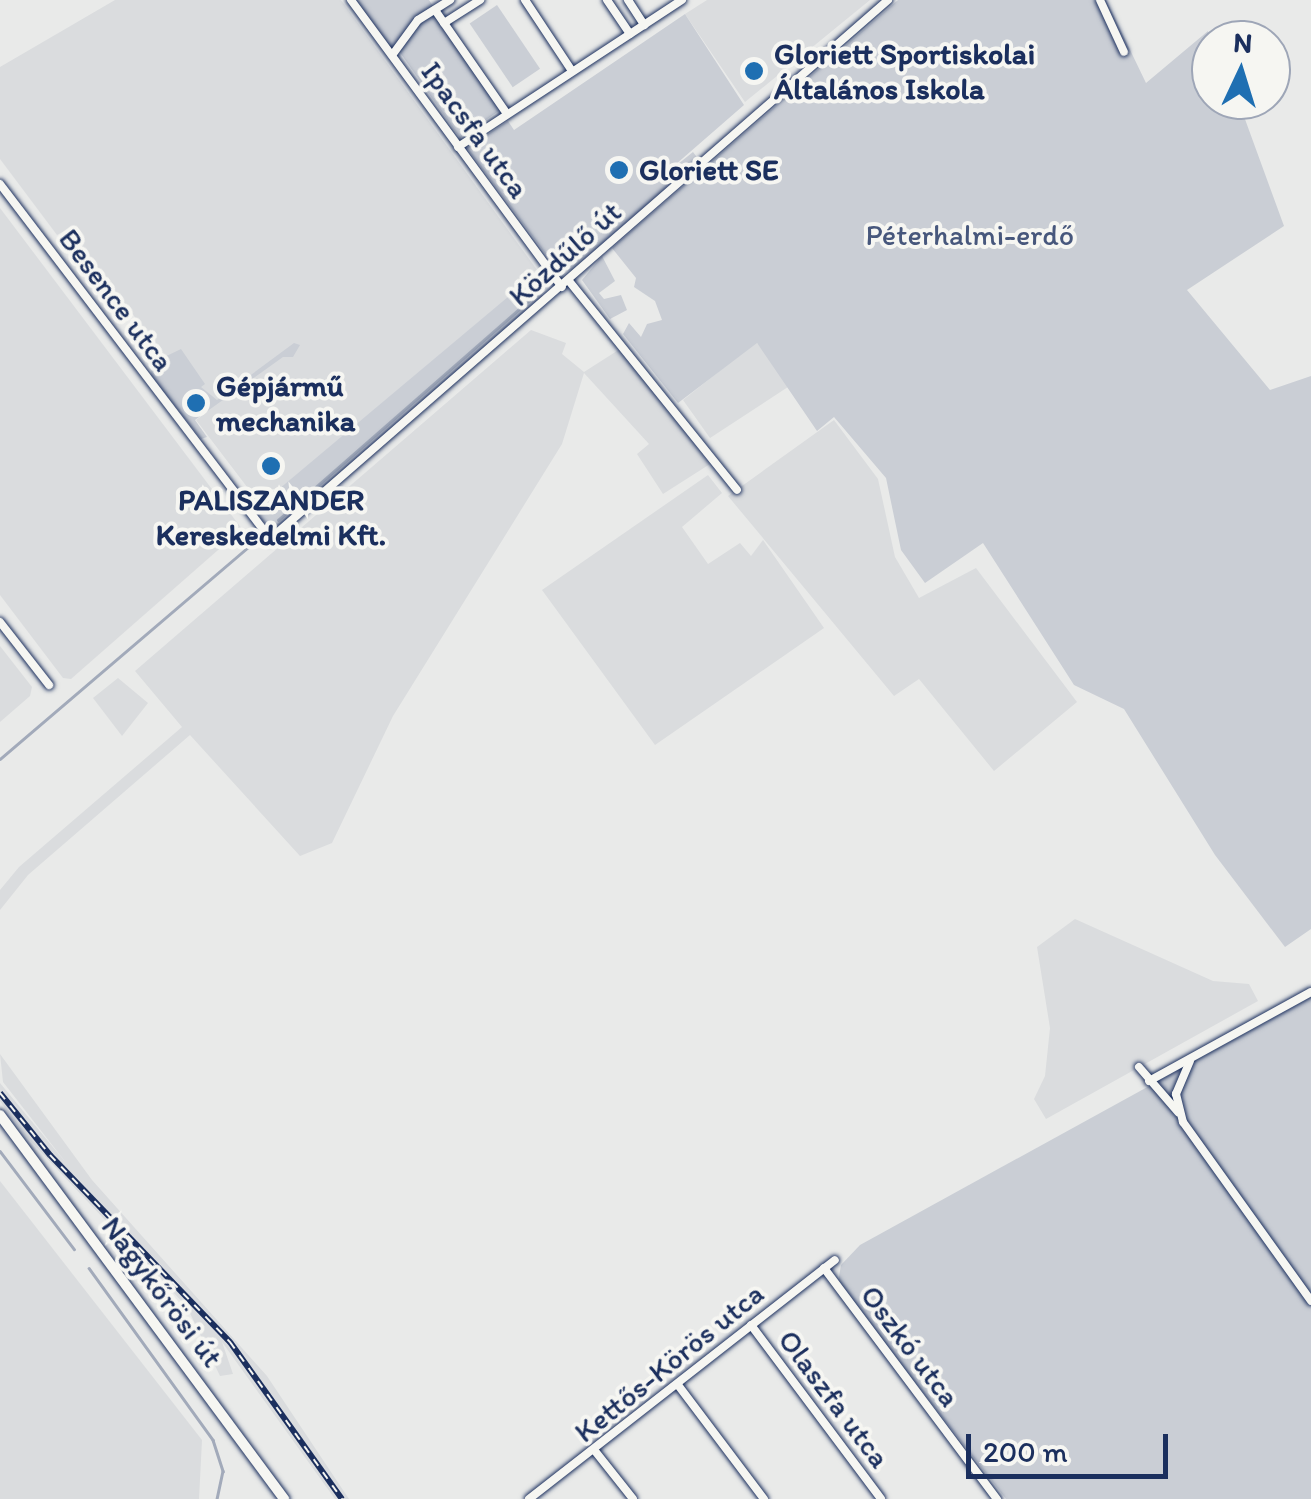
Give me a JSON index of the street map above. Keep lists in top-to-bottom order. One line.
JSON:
{"streets":{"main road":["Nagykőrösi út"],"street":["Ipacsfa utca","Közdűlő út","Besence utca","Oszkó utca","Kettős-Körös utca","Olaszfa utca"]},"crossings":[["Ipacsfa utca","Közdűlő út"],["Közdűlő út","Besence utca"],["Oszkó utca","Kettős-Körös utca"],["Kettős-Körös utca","Olaszfa utca"]],"parks":["Péterhalmi-erdő"],"places":["Gloriett Sportiskolai Általános Iskola","Gloriett SE","Gépjármű mechanika","PALISZANDER Kereskedelmi Kft."],"scale_bar":"200 m","north":"top"}
